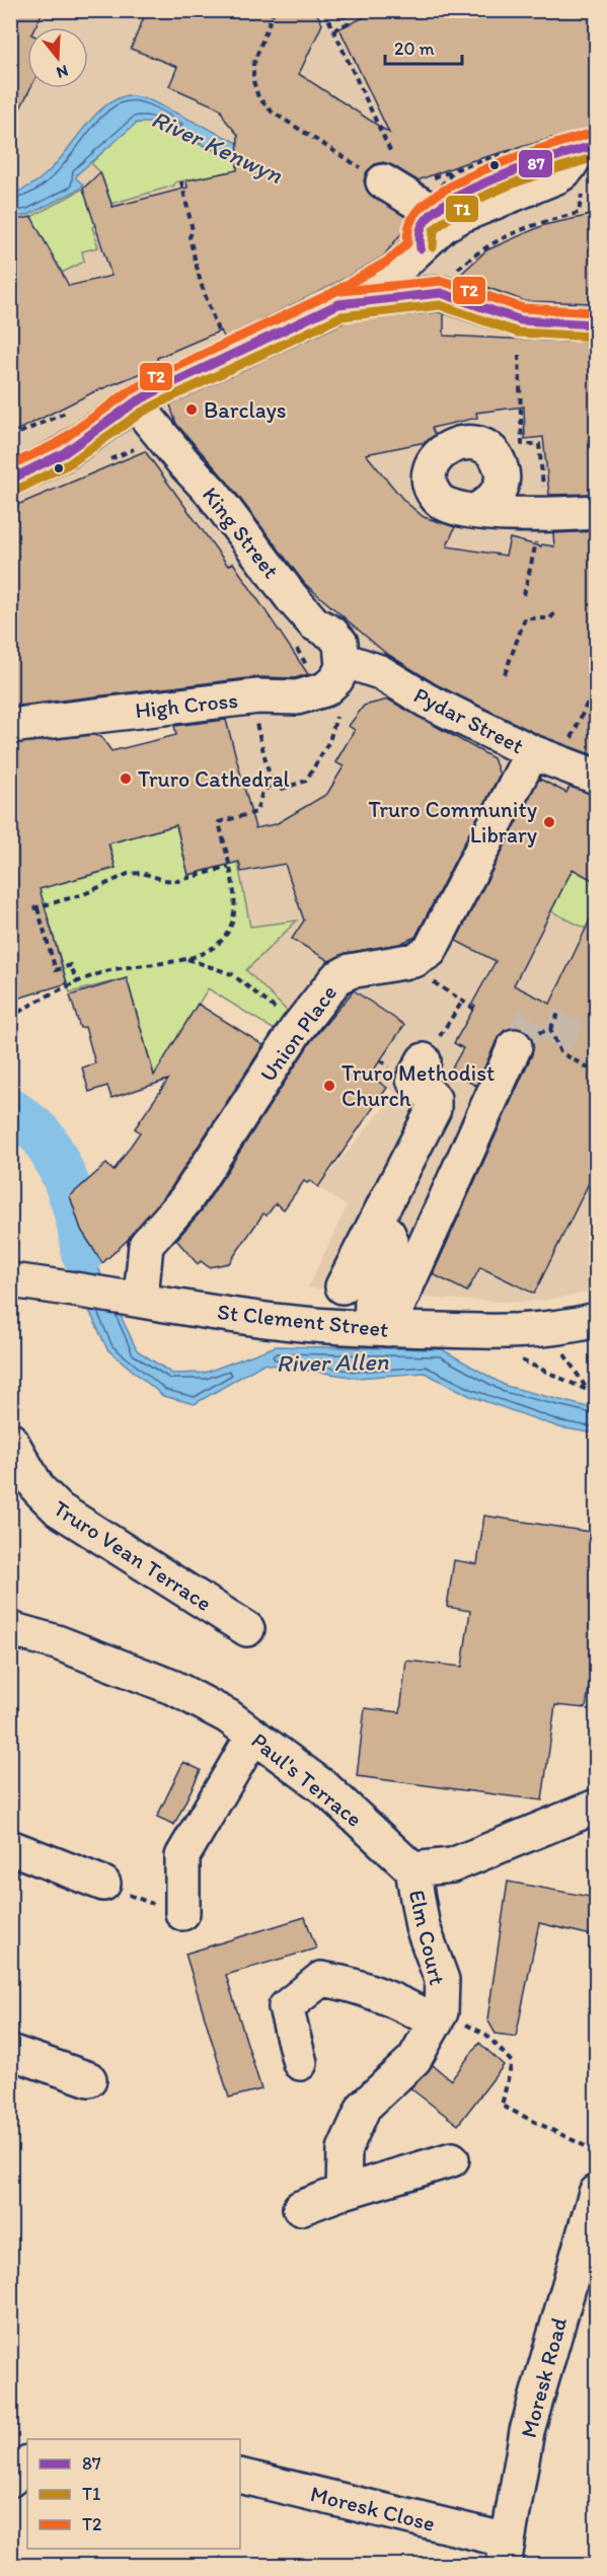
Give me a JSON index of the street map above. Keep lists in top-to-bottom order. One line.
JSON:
{"streets":{"street":["King Street","High Cross","Pydar Street","Union Place","St Clement Street","Truro Vean Terrace","Paul's Terrace","Elm Court","Moresk Road","Moresk Close"]},"crossings":[["King Street","High Cross"],["King Street","Pydar Street"],["High Cross","Pydar Street"],["Union Place","St Clement Street"],["Paul's Terrace","Elm Court"],["Moresk Road","Moresk Close"]],"water":["River Kenwyn","River Allen"],"places":["Barclays","Truro Cathedral","Truro Community Library","Truro Methodist Church"],"lines":["transit line T2","transit line 87","transit line T1"],"legend":["87","T1","T2"],"scale_bar":"20 m","north":"bottom"}
